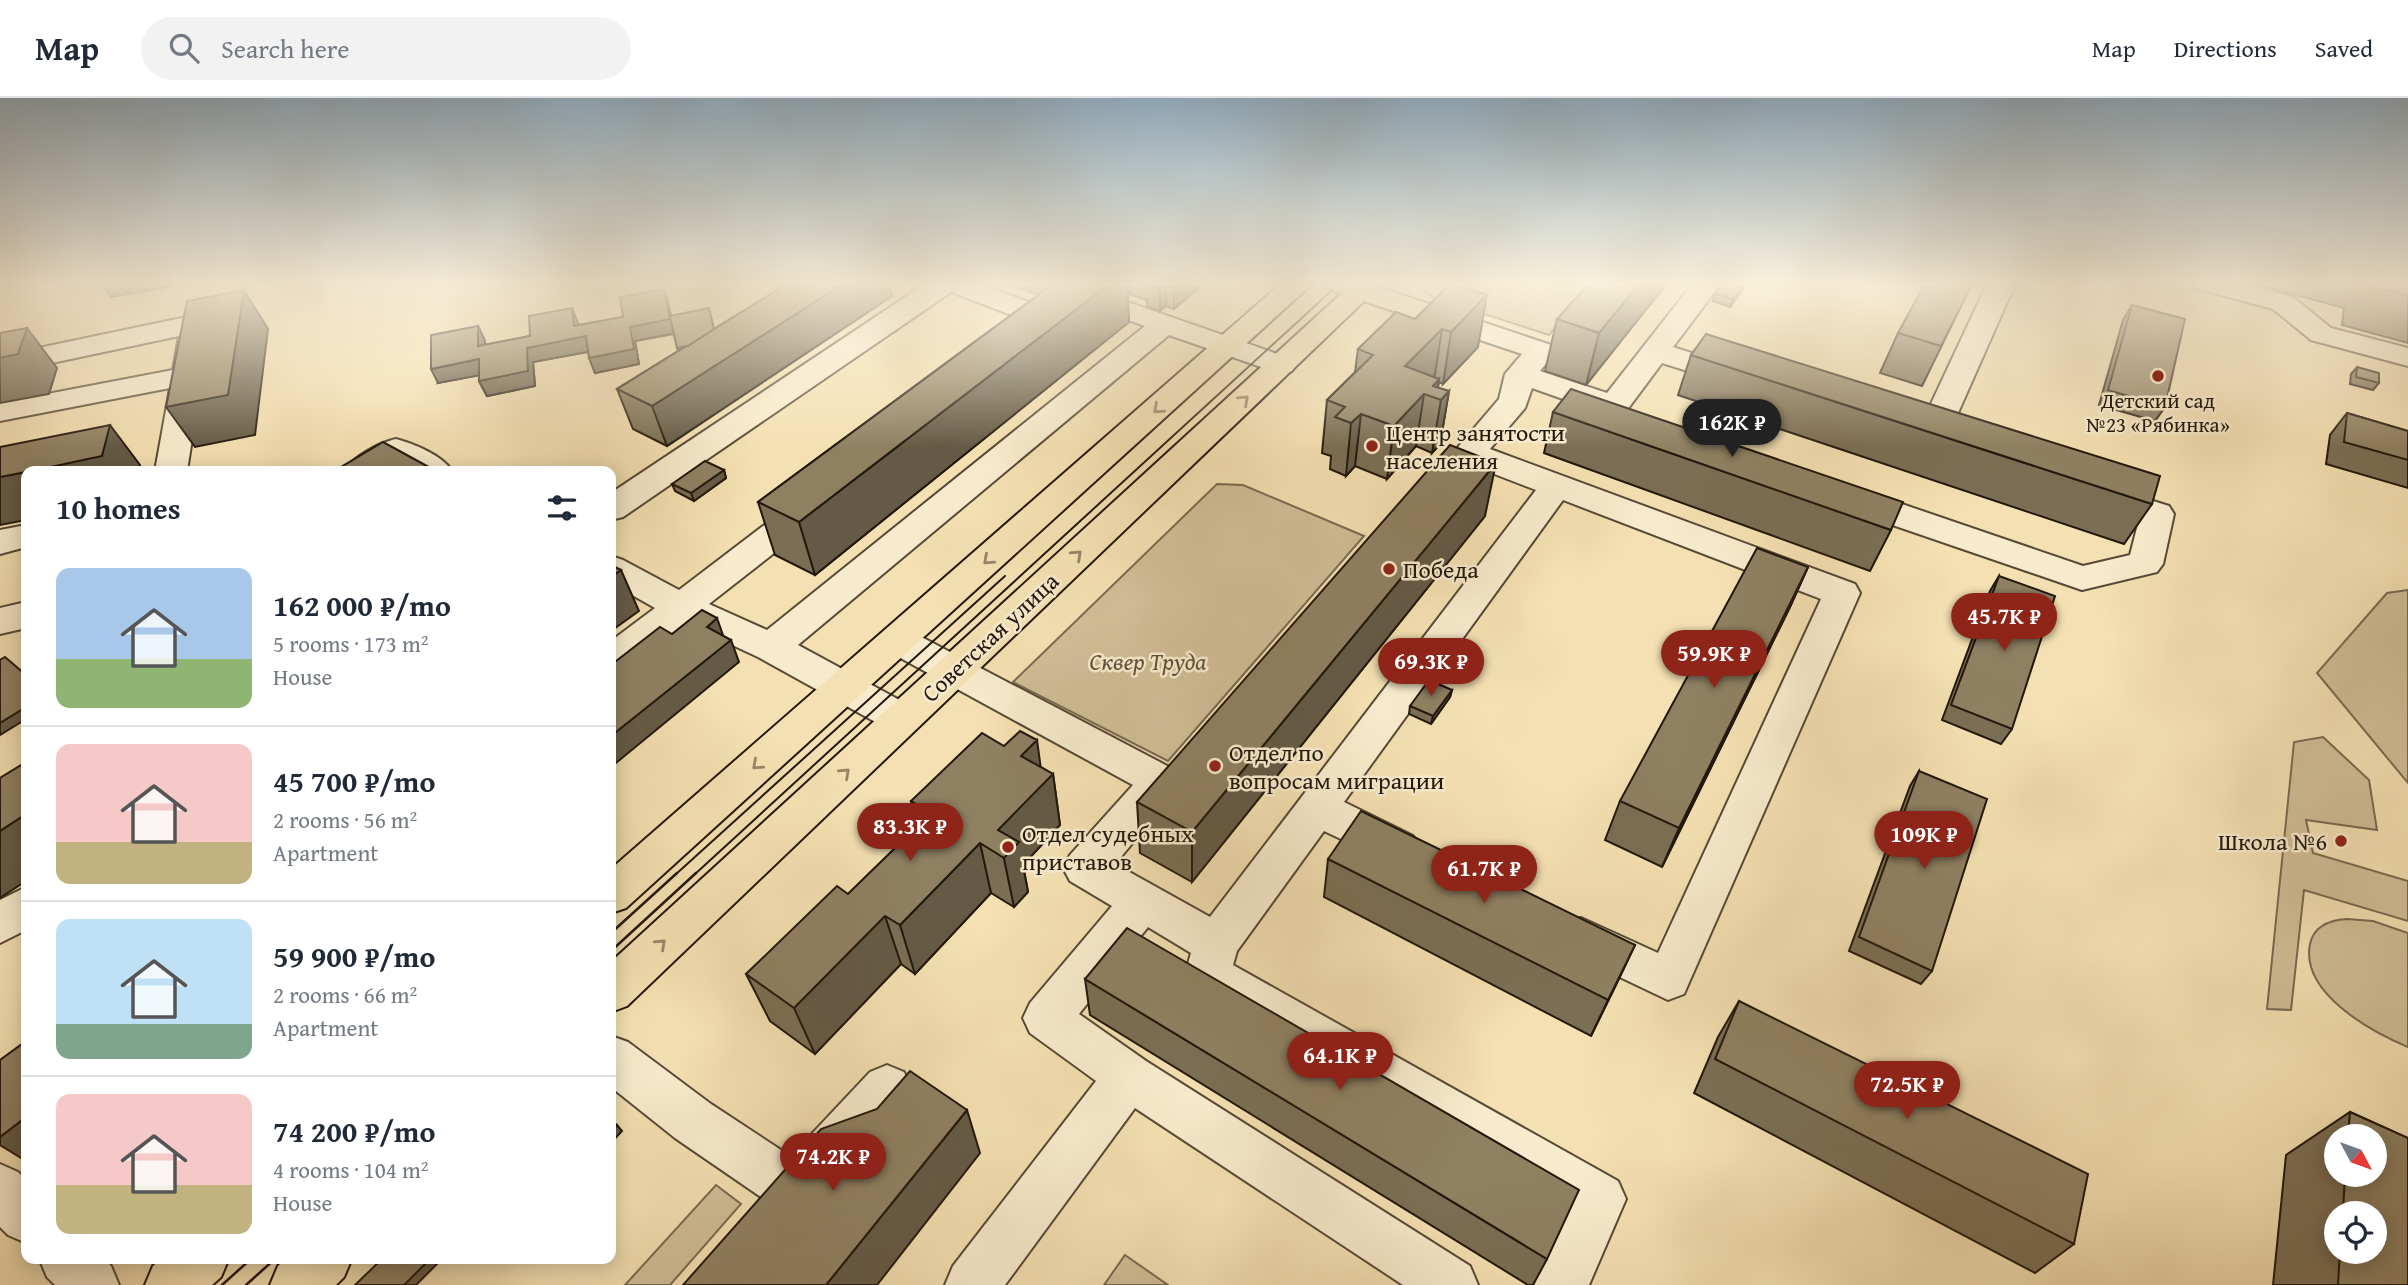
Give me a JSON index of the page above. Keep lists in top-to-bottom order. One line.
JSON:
{"streets":{"main road":["Советская улица"]},"parks":["Сквер Труда"],"places":["Детский сад №23 «Рябинка»","Центр занятости населения","Победа","Отдел по вопросам миграции","Школа №6","Отдел судебных приставов"],"north":"bottom right","page":{"header":"Map","search":"Search here","nav":["Map","Directions","Saved"],"price":["162K ₽","45.7K ₽","59.9K ₽","69.3K ₽","83.3K ₽","109K ₽","61.7K ₽","64.1K ₽","72.5K ₽","74.2K ₽"],"heading":"10 homes","list":[{"name":"162 000 ₽/mo","note":"5 rooms · 173 m² · House"},{"name":"45 700 ₽/mo","note":"2 rooms · 56 m² · Apartment"},{"name":"59 900 ₽/mo","note":"2 rooms · 66 m² · Apartment"},{"name":"74 200 ₽/mo","note":"4 rooms · 104 m² · House"}]}}
